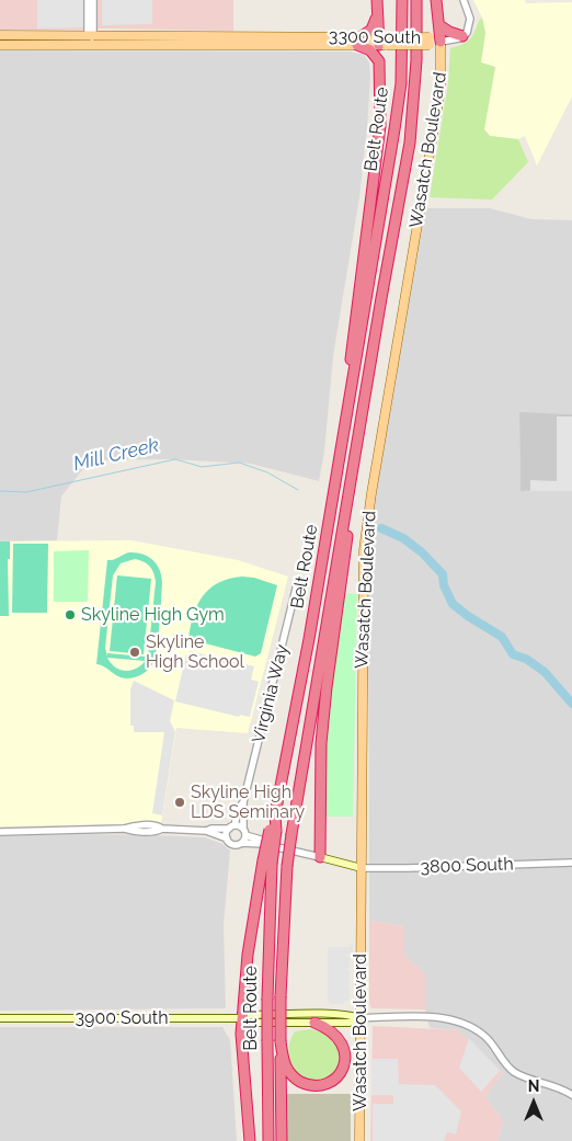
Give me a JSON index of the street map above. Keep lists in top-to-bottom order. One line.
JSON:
{"streets":{"highway":["Belt Route"],"main road":["3300 South","Wasatch Boulevard","3900 South"],"street":["Virginia Way","3800 South"]},"crossings":[["3300 South","Wasatch Boulevard"],["Wasatch Boulevard","3800 South"],["Wasatch Boulevard","3900 South"]],"water":["Mill Creek"],"places":["Skyline High Gym","Skyline High School","Skyline High LDS Seminary"],"north":"top"}
